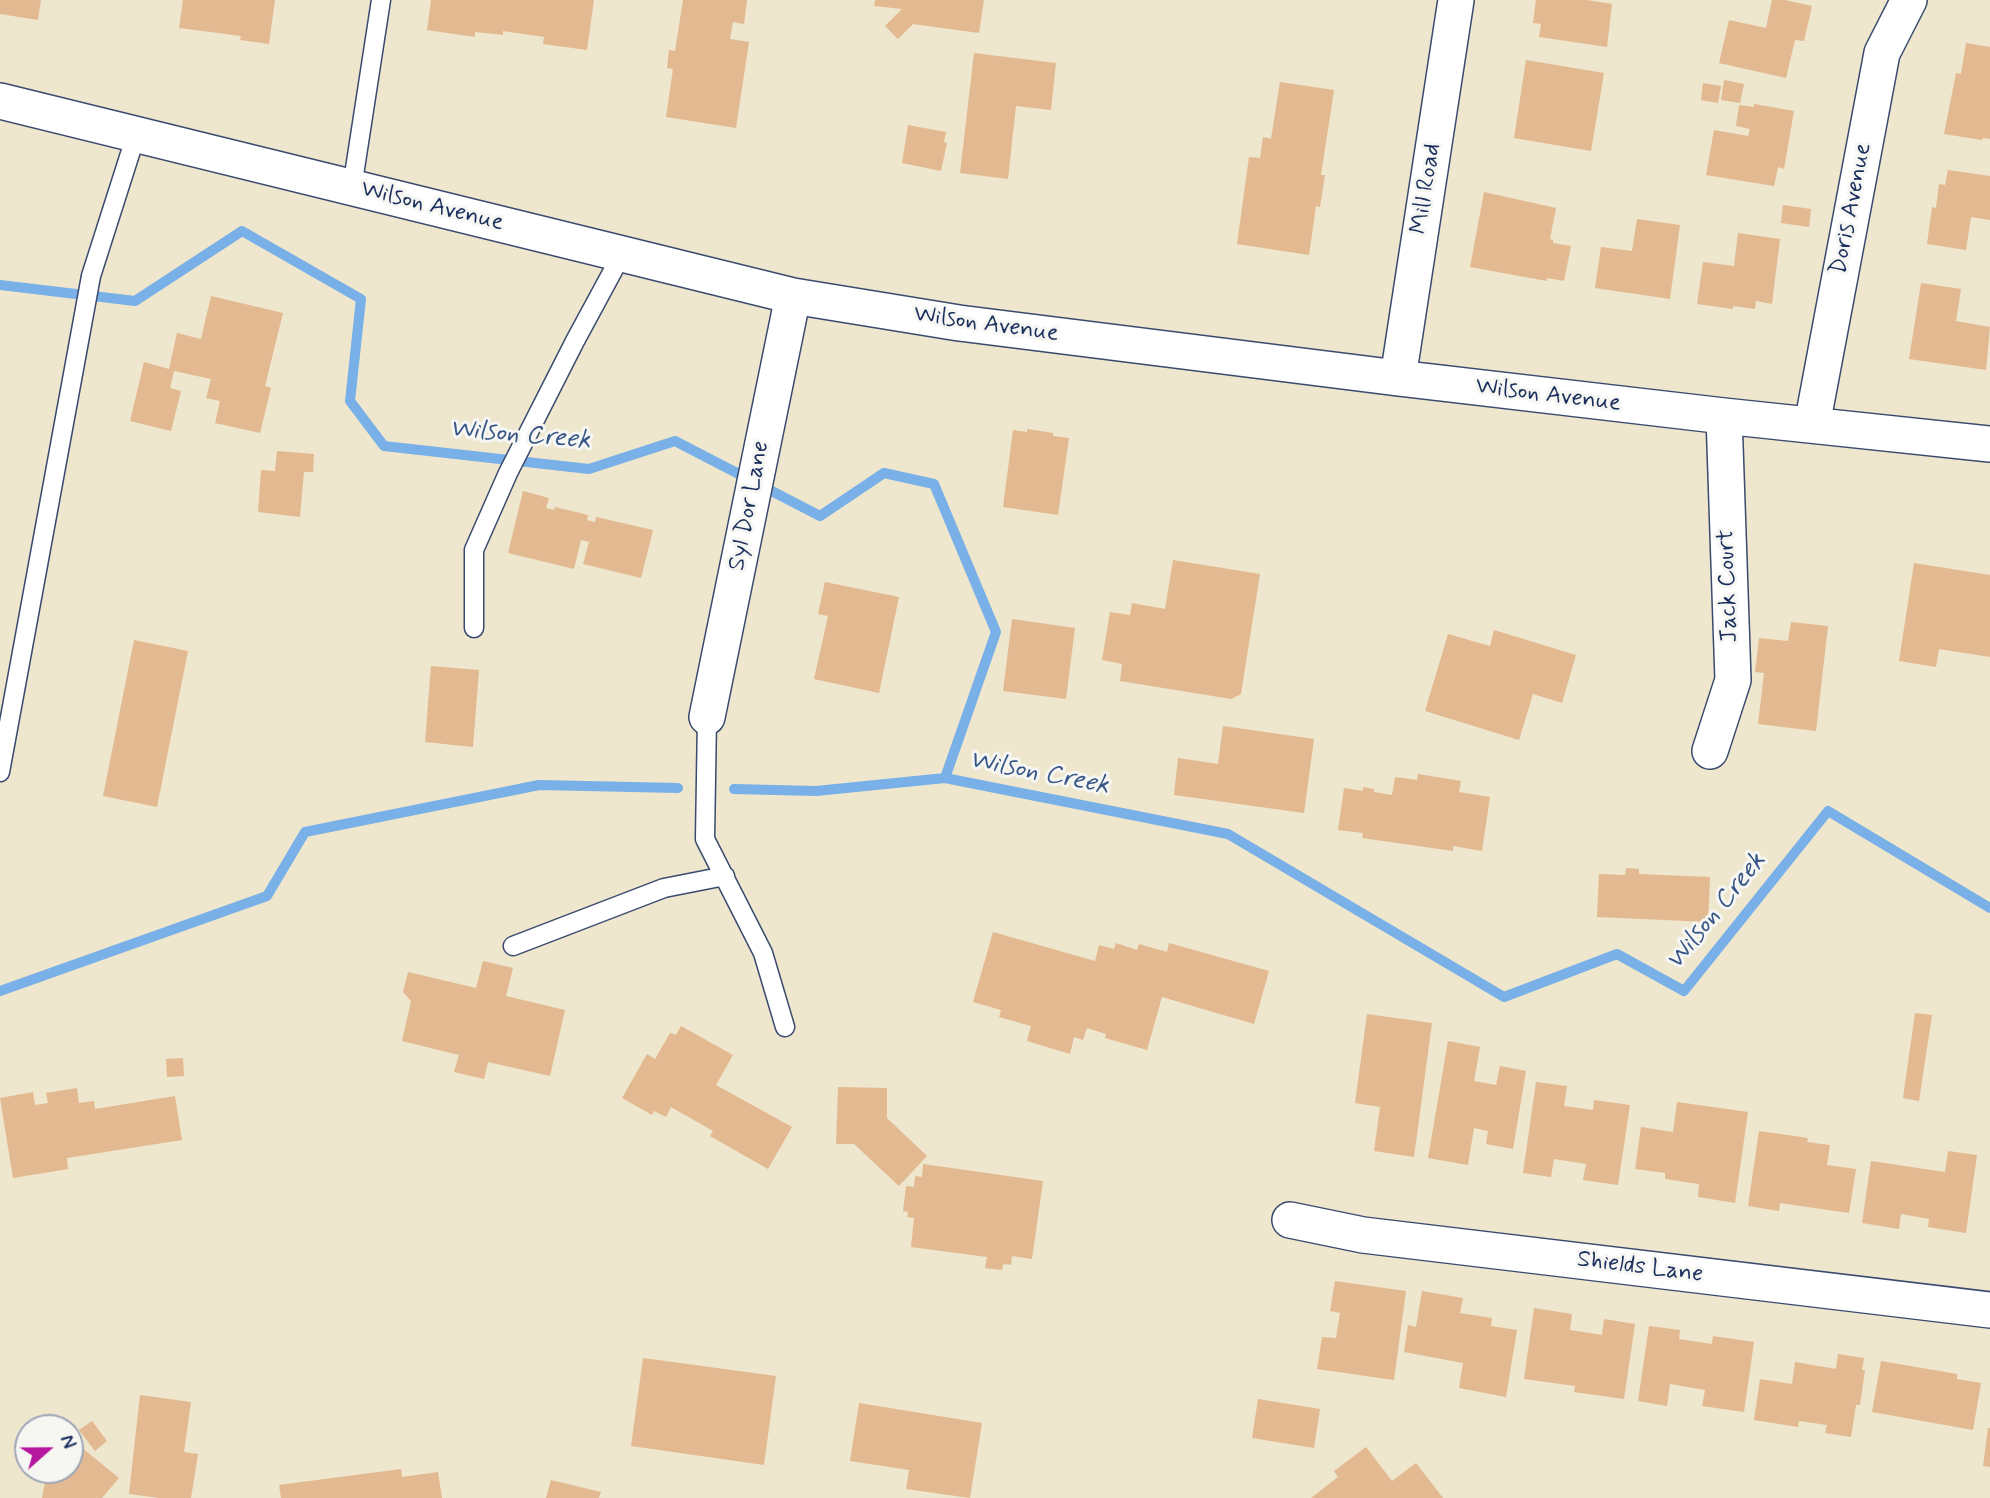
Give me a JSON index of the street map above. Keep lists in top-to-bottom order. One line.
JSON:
{"streets":{"street":["Mill Road","Wilson Avenue","Doris Avenue","Syl Dor Lane","Jack Court","Shields Lane"]},"crossings":[["Mill Road","Wilson Avenue"],["Wilson Avenue","Doris Avenue"],["Wilson Avenue","Syl Dor Lane"],["Wilson Avenue","Jack Court"]],"water":["Wilson Creek"],"north":"right"}
